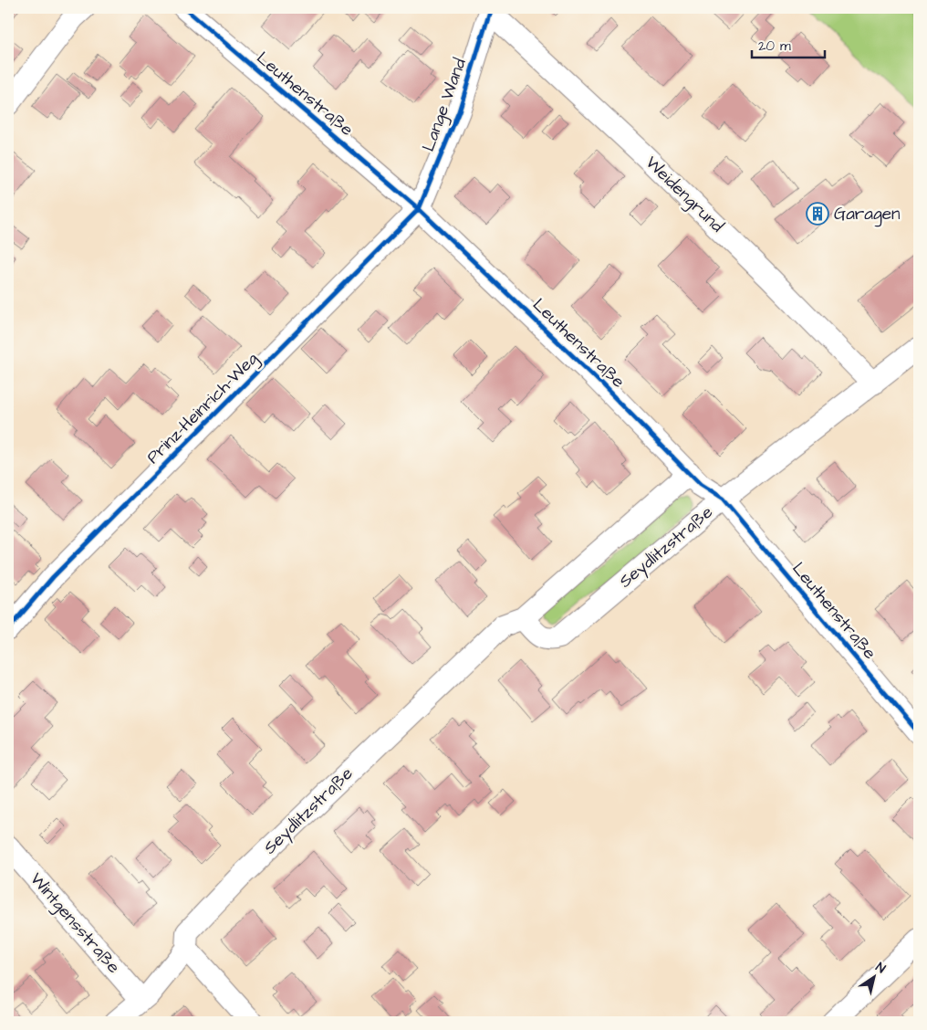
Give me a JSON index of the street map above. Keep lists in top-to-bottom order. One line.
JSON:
{"streets":{"street":["Leuthenstraße","Lange Wand","Weidengrund","Prinz-Heinrich-Weg","Seydlitzstraße","Wintgensstraße"]},"crossings":[["Leuthenstraße","Lange Wand"],["Leuthenstraße","Prinz-Heinrich-Weg"],["Leuthenstraße","Seydlitzstraße"],["Lange Wand","Weidengrund"],["Lange Wand","Prinz-Heinrich-Weg"],["Weidengrund","Seydlitzstraße"],["Seydlitzstraße","Wintgensstraße"]],"places":{"building":["Garagen"]},"scale_bar":"20 m","north":"top right"}
